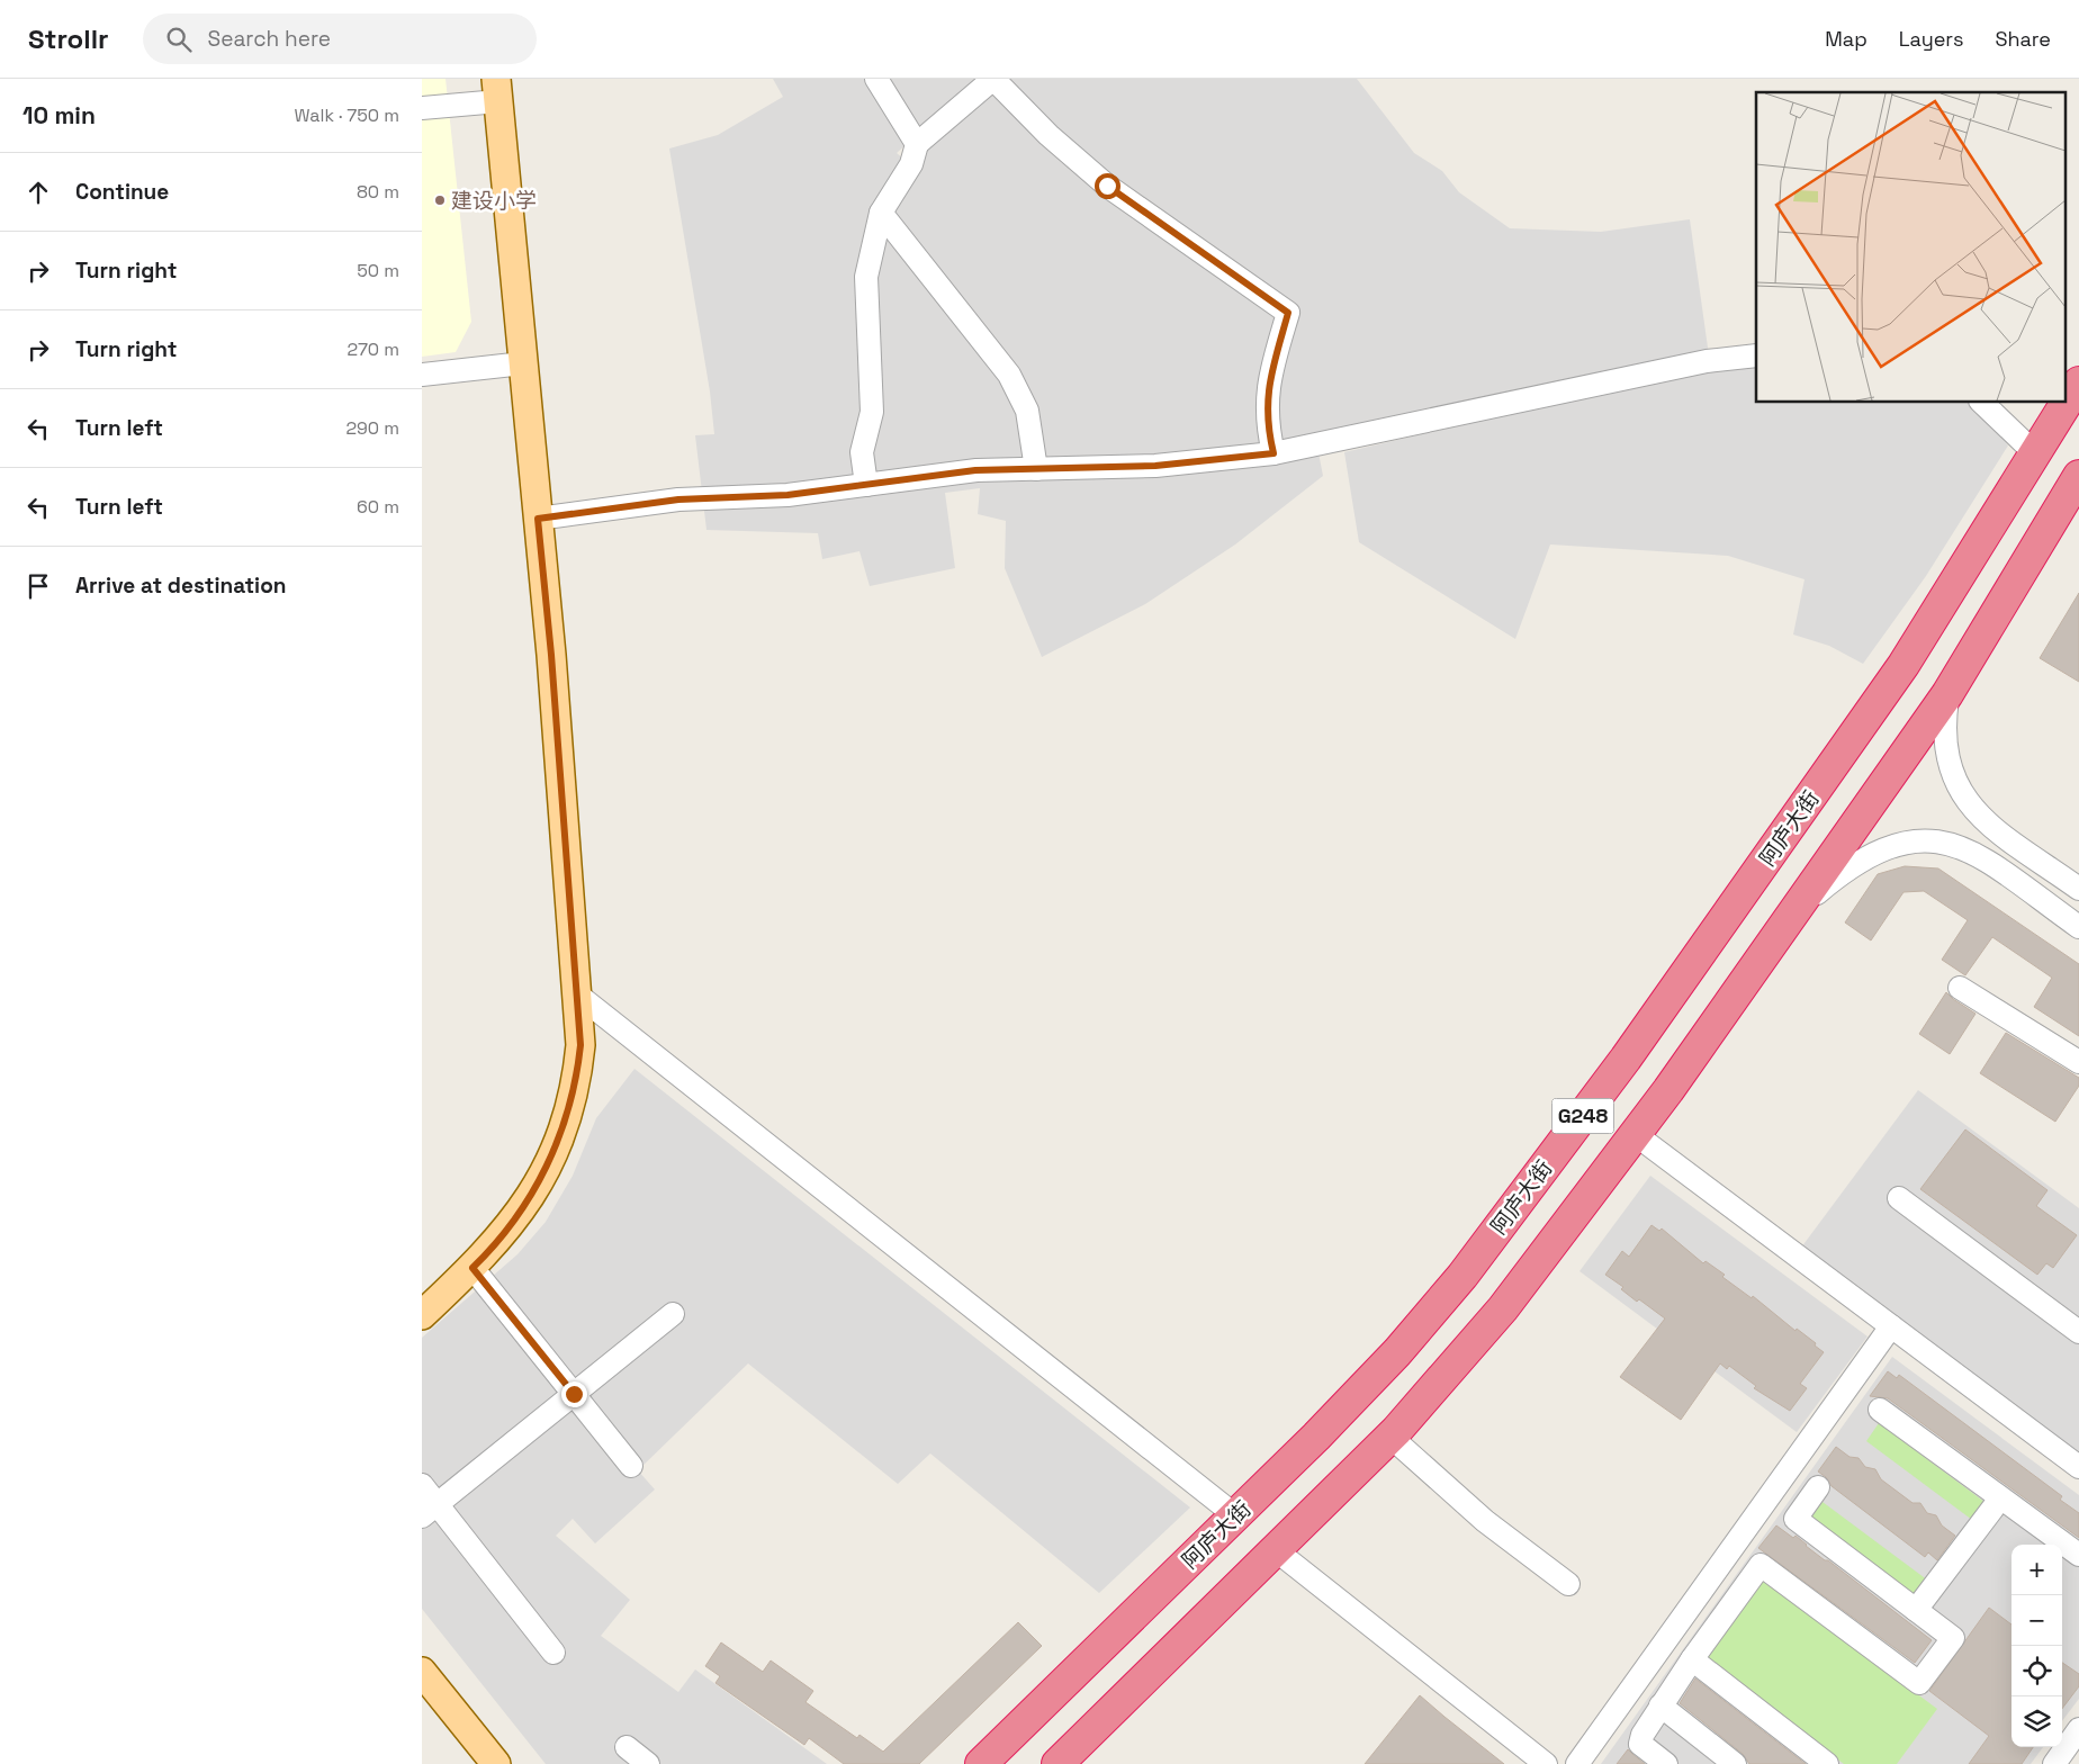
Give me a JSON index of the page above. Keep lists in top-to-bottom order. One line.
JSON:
{"streets":{"highway":["阿庐大街","G248"]},"places":["建设小学"],"page":{"header":"Strollr","search":"Search here","nav":["Map","Layers","Share"],"heading":["10 min","Walk · 750 m"],"list":[["Continue","80 m"],["Turn right","50 m"],["Turn right","270 m"],["Turn left","290 m"],["Turn left","60 m"],"Arrive at destination"],"map_buttons":["+","−"]}}
